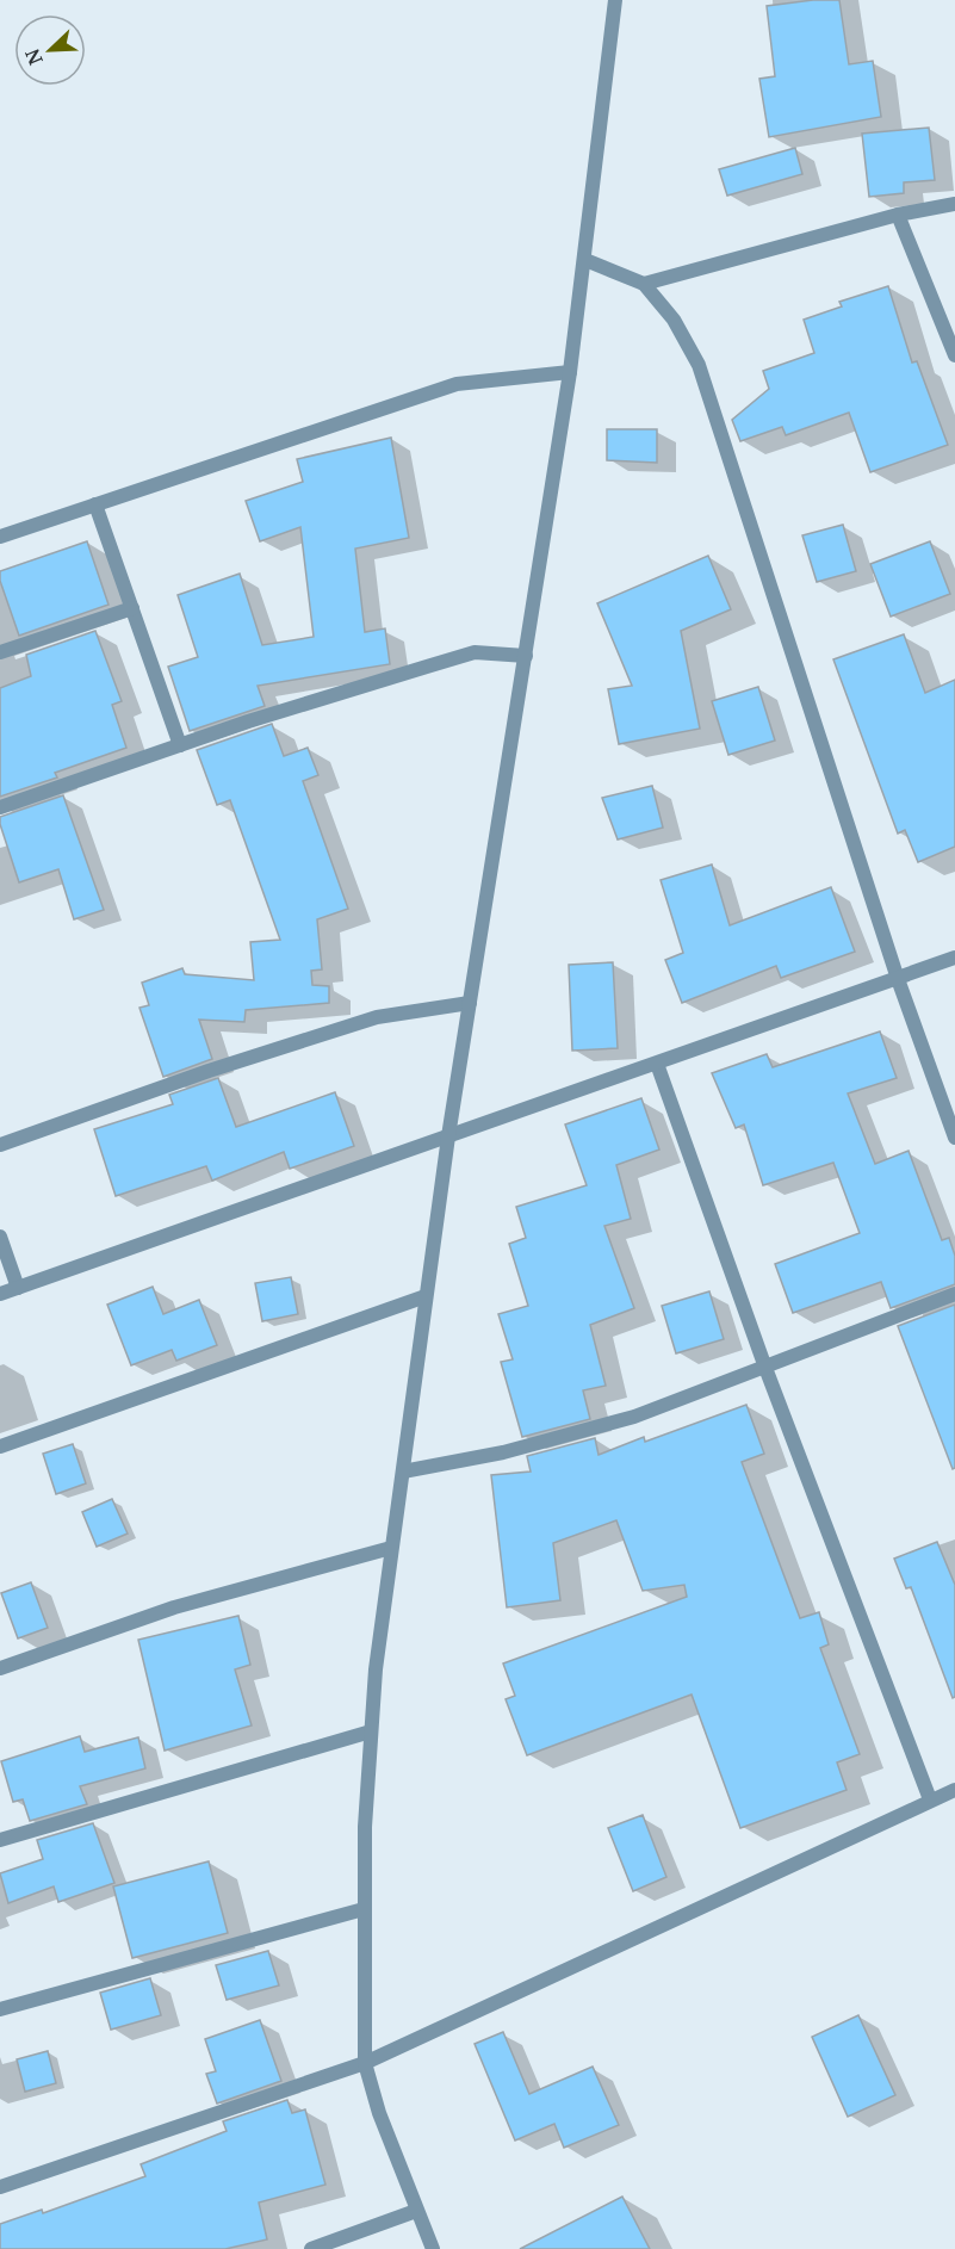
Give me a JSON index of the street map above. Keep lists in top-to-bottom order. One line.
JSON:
{"north":"bottom left"}
